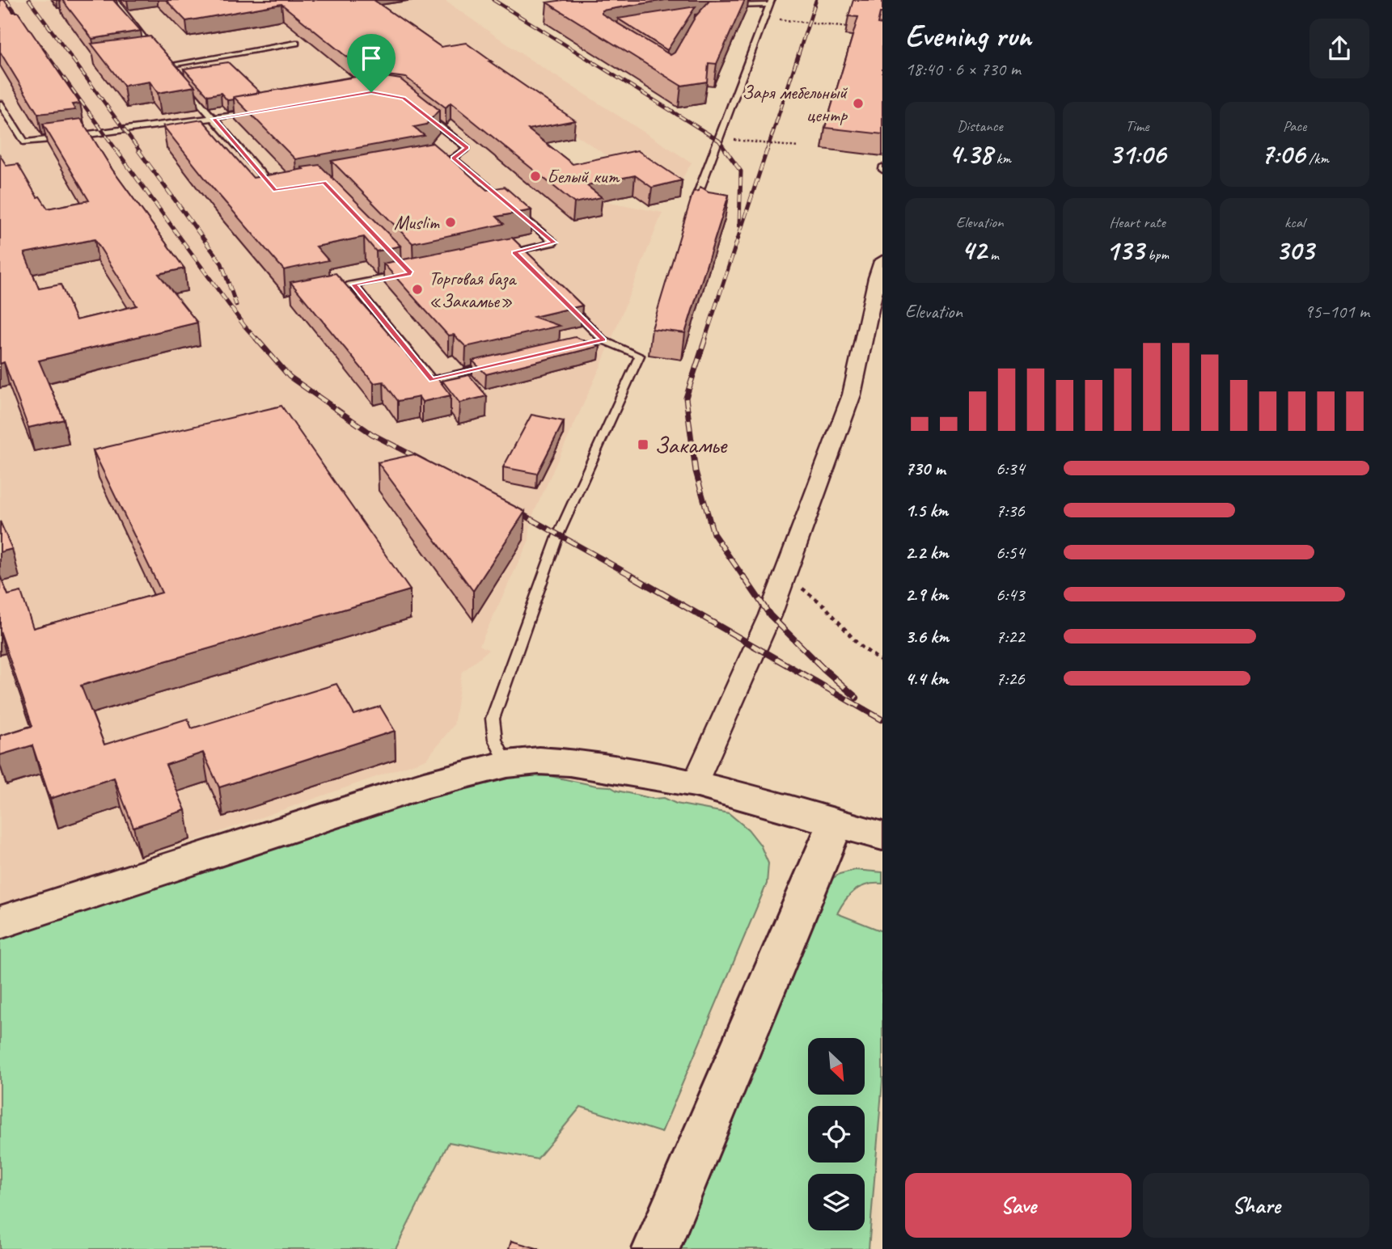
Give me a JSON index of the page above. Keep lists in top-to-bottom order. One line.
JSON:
{"places":{"other":["Заря мебельный центр","Белый кит","Muslim","Торговая база «Закамье»"],"transit":["Закамье"]},"north":"bottom right","page":{"heading":["Evening run","18:40 · 6 × 730 m"],"stats":[["Distance","4.38 km"],["Time","31:06"],["Pace","7:06 /km"],["Elevation","42 m"],["Heart rate","133 bpm"],["kcal","303"]],"chart":["Elevation","95–101 m"],"list":[{"name":"730 m","note":"6:34"},{"name":"1.5 km","note":"7:36"},{"name":"2.2 km","note":"6:54"},{"name":"2.9 km","note":"6:43"},{"name":"3.6 km","note":"7:22"},{"name":"4.4 km","note":"7:26"}],"buttons":["Save","Share"]}}
